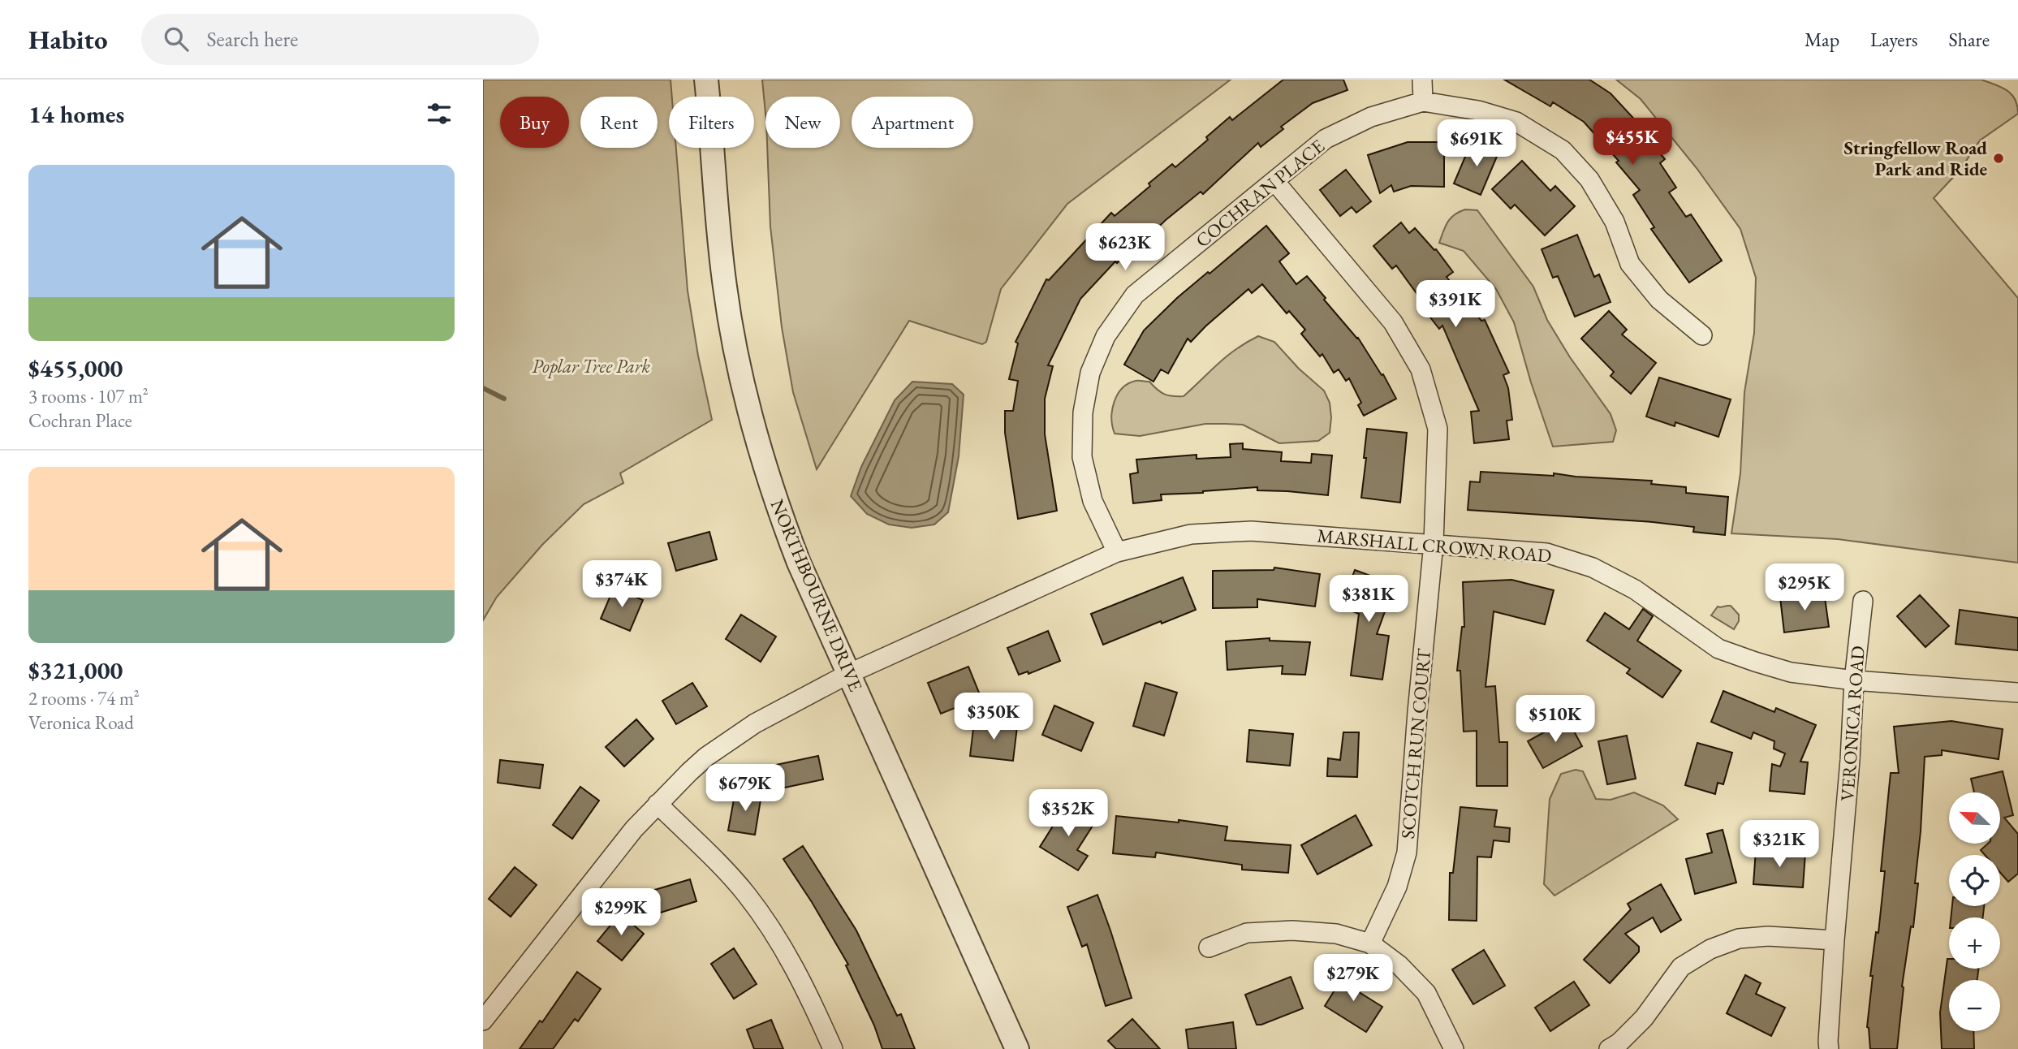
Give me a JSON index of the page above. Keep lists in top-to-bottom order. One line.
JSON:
{"streets":{"street":["COCHRAN PLACE","MARSHALL CROWN ROAD","NORTHBOURNE DRIVE","VERONICA ROAD","SCOTCH RUN COURT"]},"crossings":[["COCHRAN PLACE","MARSHALL CROWN ROAD"],["COCHRAN PLACE","SCOTCH RUN COURT"],["MARSHALL CROWN ROAD","NORTHBOURNE DRIVE"],["MARSHALL CROWN ROAD","VERONICA ROAD"],["MARSHALL CROWN ROAD","SCOTCH RUN COURT"]],"parks":["Poplar Tree Park"],"places":["Stringfellow Road Park and Ride"],"north":"top left","page":{"header":"Habito","search":"Search here","nav":["Map","Layers","Share"],"heading":"14 homes","chip":["Buy","Rent","Filters","New","Apartment"],"price":["$455K","$691K","$623K","$391K","$374K","$295K","$381K","$350K","$510K","$679K","$352K","$321K","$299K","$279K"],"list":[{"name":"$455,000","note":"3 rooms · 107 m² · Cochran Place"},{"name":"$321,000","note":"2 rooms · 74 m² · Veronica Road"}],"map_buttons":["+","−"]}}
